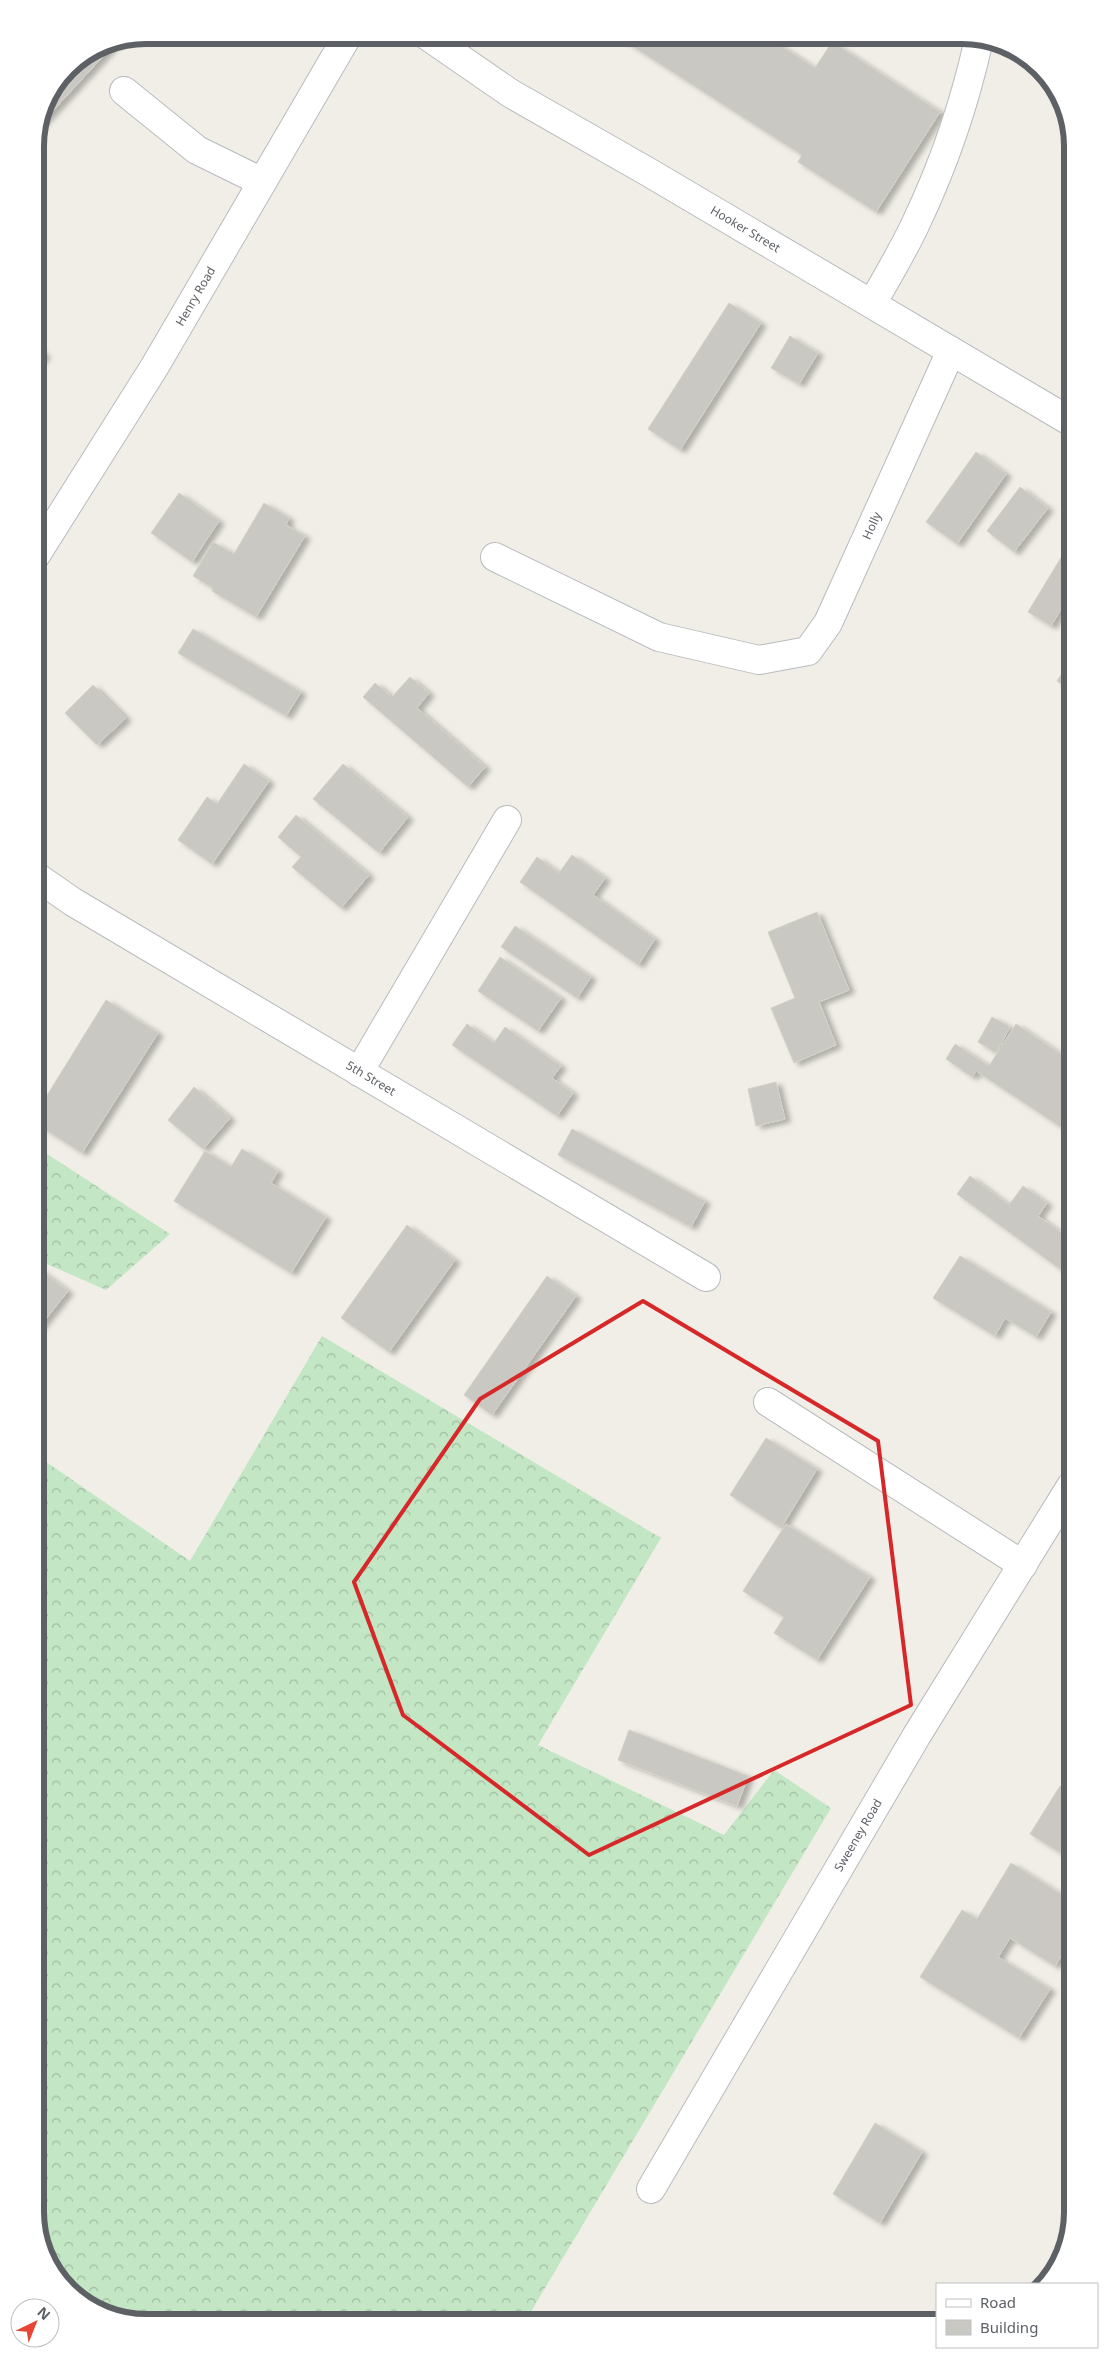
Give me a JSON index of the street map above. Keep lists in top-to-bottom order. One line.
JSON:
{"streets":{"street":["Hooker Street","Henry Road","Holly","5th Street","Sweeney Road"]},"crossings":[["Hooker Street","Holly"]],"legend":["Road","Building"],"north":"top right"}
